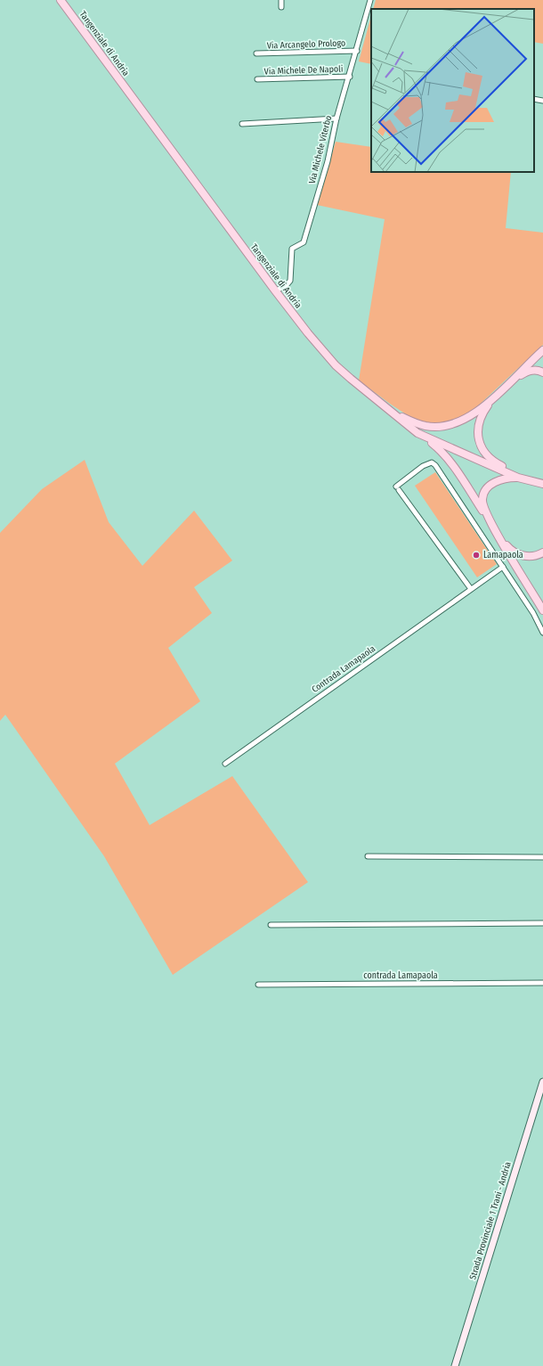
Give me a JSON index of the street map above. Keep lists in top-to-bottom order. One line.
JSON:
{"streets":{"main road":["Tangenziale di Andria","Strada Provinciale 1 Trani - Andria"],"street":["Via Arcangelo Prologo","Via Michele De Napoli","Via Michele Viterbo","Contrada Lamapaola","contrada Lamapaola"]},"crossings":[["Tangenziale di Andria","Via Michele Viterbo"],["Via Arcangelo Prologo","Via Michele Viterbo"],["Via Michele De Napoli","Via Michele Viterbo"]],"places":["Lamapaola"]}
